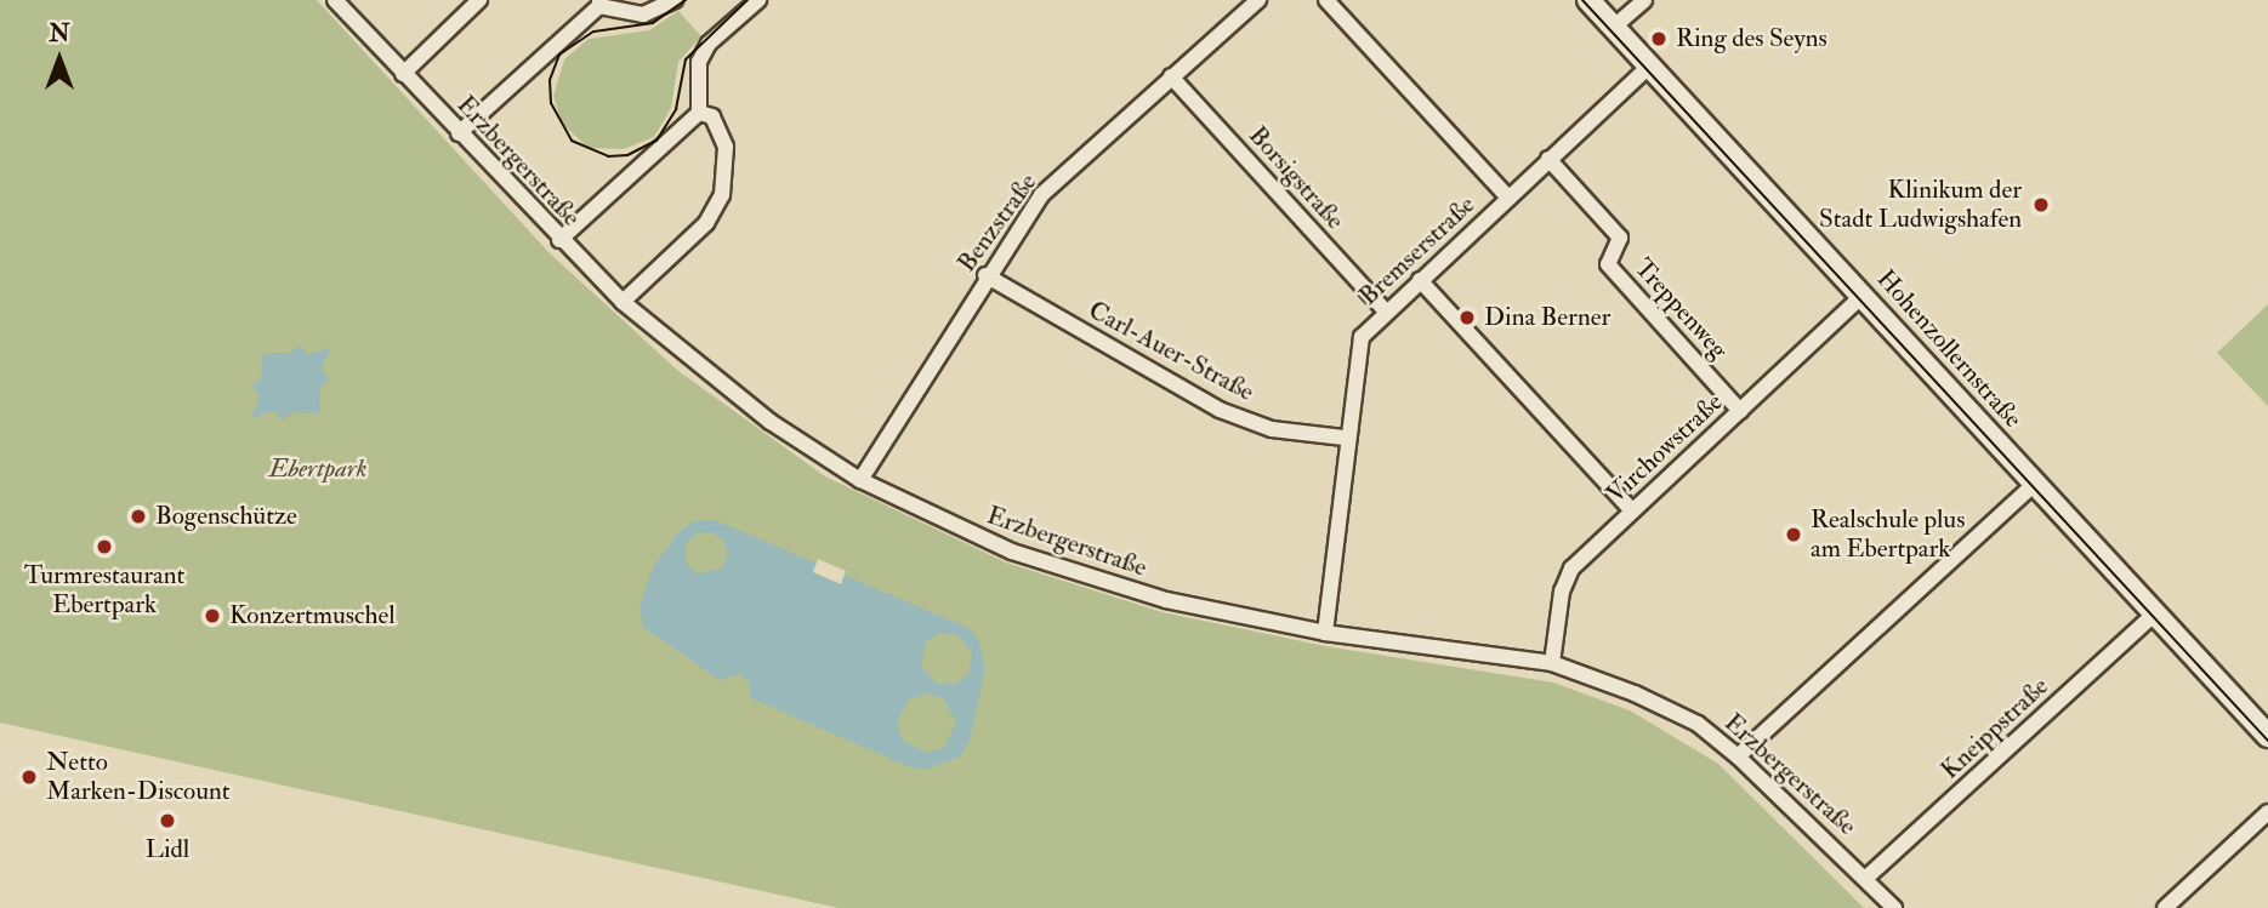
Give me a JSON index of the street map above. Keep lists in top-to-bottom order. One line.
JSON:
{"streets":{"street":["Erzbergerstraße","Borsigstraße","Benzstraße","Bremserstraße","Treppenweg","Hohenzollernstraße","Carl-Auer-Straße","Virchowstraße","Kneippstraße"]},"crossings":[["Erzbergerstraße","Benzstraße"],["Erzbergerstraße","Bremserstraße"],["Erzbergerstraße","Virchowstraße"],["Erzbergerstraße","Kneippstraße"],["Borsigstraße","Benzstraße"],["Borsigstraße","Bremserstraße"],["Benzstraße","Carl-Auer-Straße"],["Bremserstraße","Treppenweg"],["Bremserstraße","Hohenzollernstraße"],["Bremserstraße","Carl-Auer-Straße"],["Treppenweg","Virchowstraße"],["Hohenzollernstraße","Virchowstraße"],["Hohenzollernstraße","Kneippstraße"]],"parks":["Ebertpark"],"places":["Ring des Seyns","Klinikum der Stadt Ludwigshafen","Dina Berner","Bogenschütze","Realschule plus am Ebertpark","Turmrestaurant Ebertpark","Konzertmuschel","Netto Marken-Discount","Lidl"],"north":"top"}
